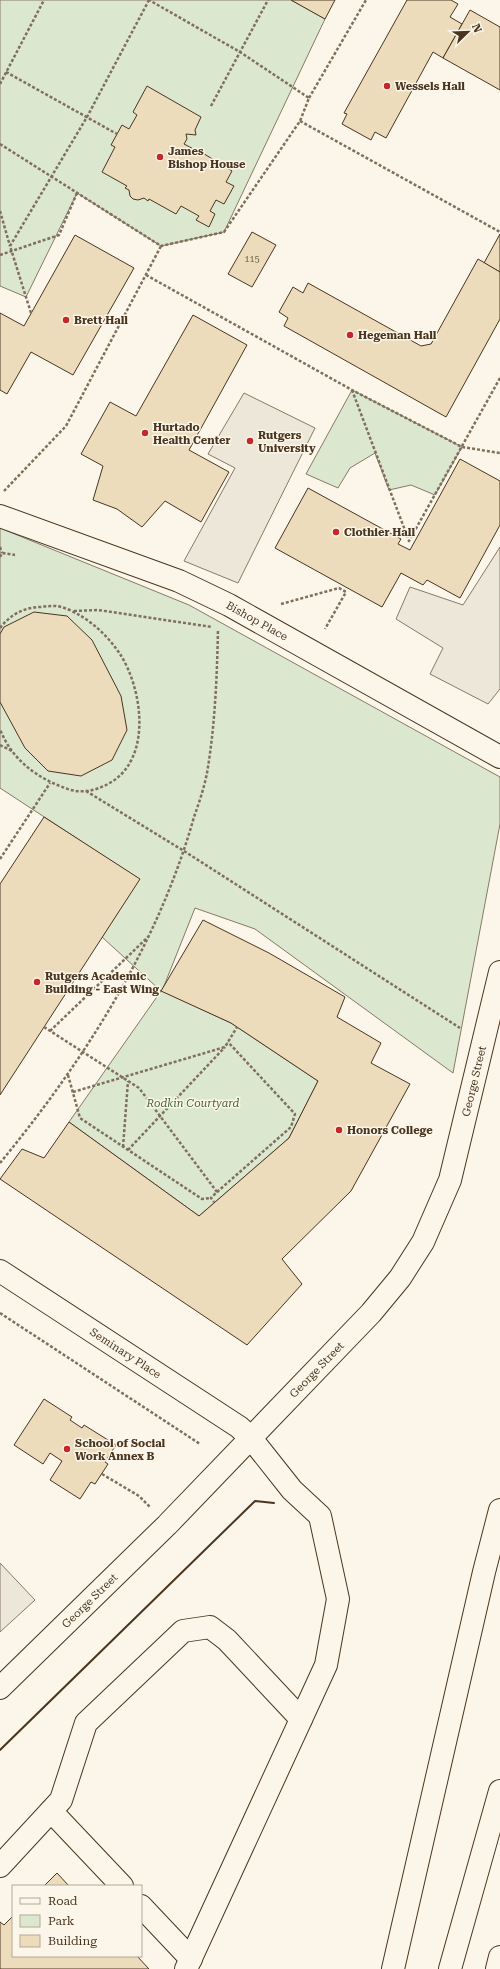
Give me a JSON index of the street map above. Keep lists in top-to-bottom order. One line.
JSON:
{"streets":{"main road":["Bishop Place","George Street","Seminary Place"]},"crossings":[["George Street","Seminary Place"]],"parks":["Rodkin Courtyard"],"places":["Wessels Hall","James Bishop House","Brett Hall","Hegeman Hall","Hurtado Health Center","Rutgers University","Clothier Hall","Rutgers Academic Building - East Wing","Honors College","School of Social Work Annex B"],"house_numbers":["115"],"legend":["Road","Park","Building"],"north":"top right"}
